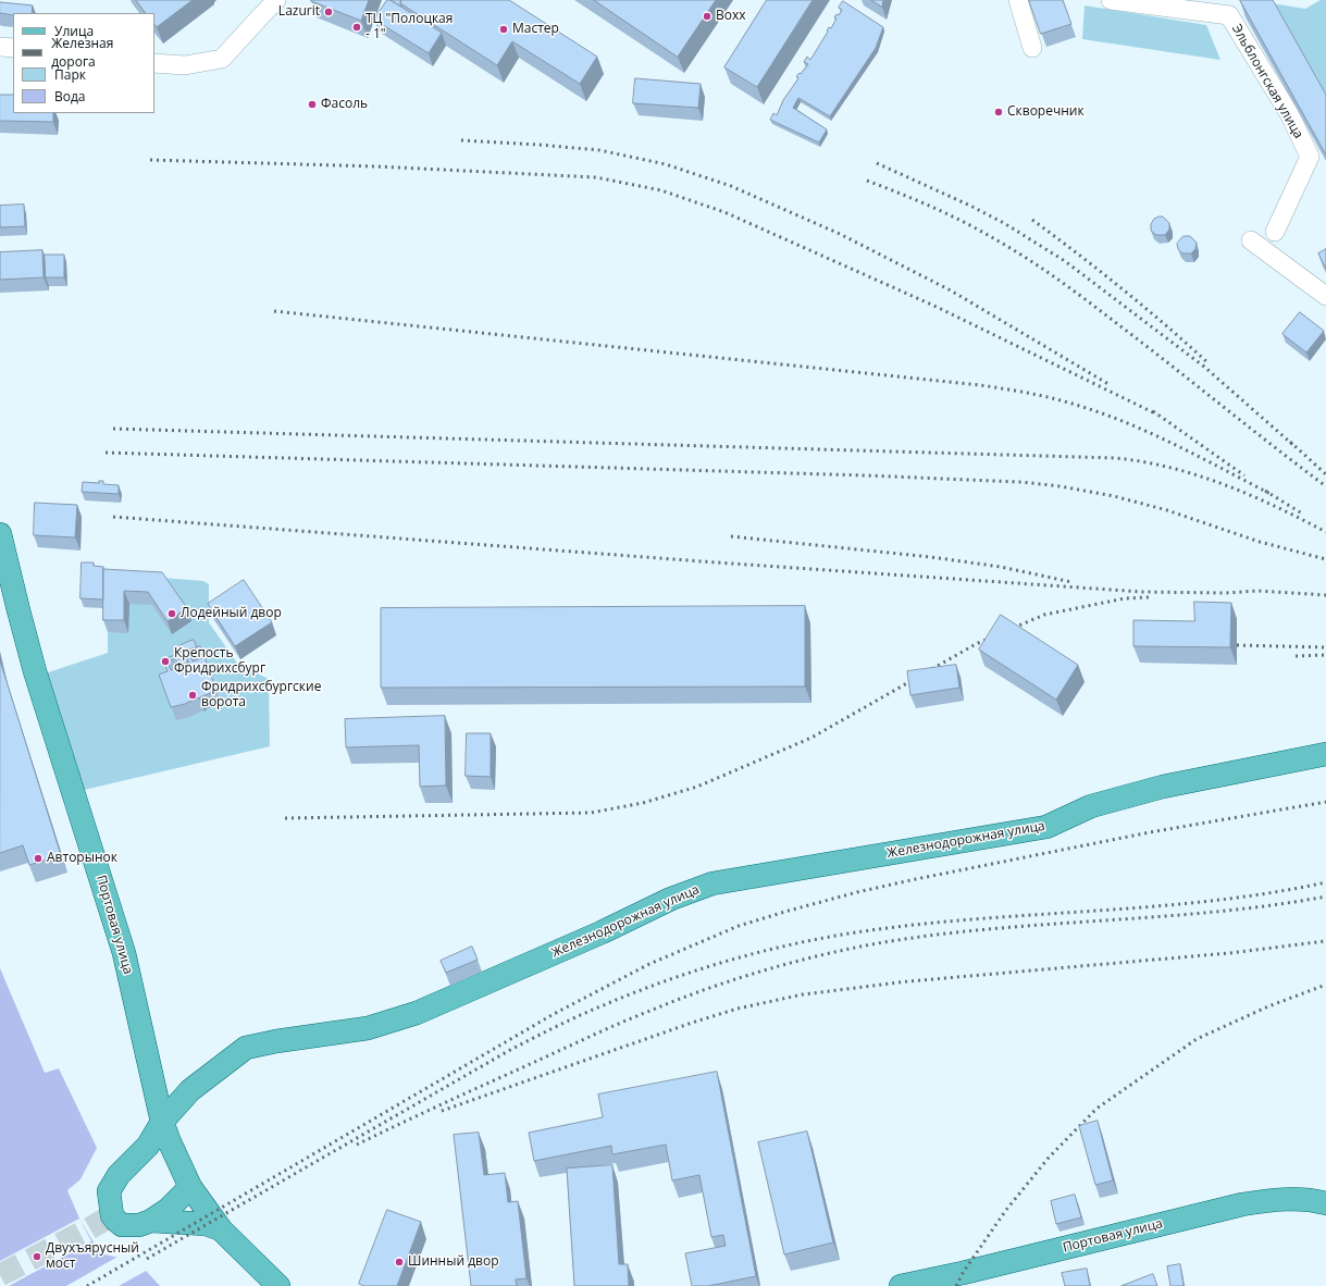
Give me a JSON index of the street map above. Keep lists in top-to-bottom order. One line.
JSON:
{"streets":{"main road":["Железнодорожная улица","Портовая улица"],"street":["Эльблонгская улица"]},"crossings":[["Железнодорожная улица","Портовая улица"]],"places":["Lazurit","Boxx","ТЦ \"Полоцкая - 1\"","Мастер","Фасоль","Скворечник","Лодейный двор","Крепость Фридрихсбург","Фридрихсбургские ворота","Авторынок","Двухъярусный мост","Шинный двор"],"legend":["Улица","Железная дорога","Парк","Вода"]}
